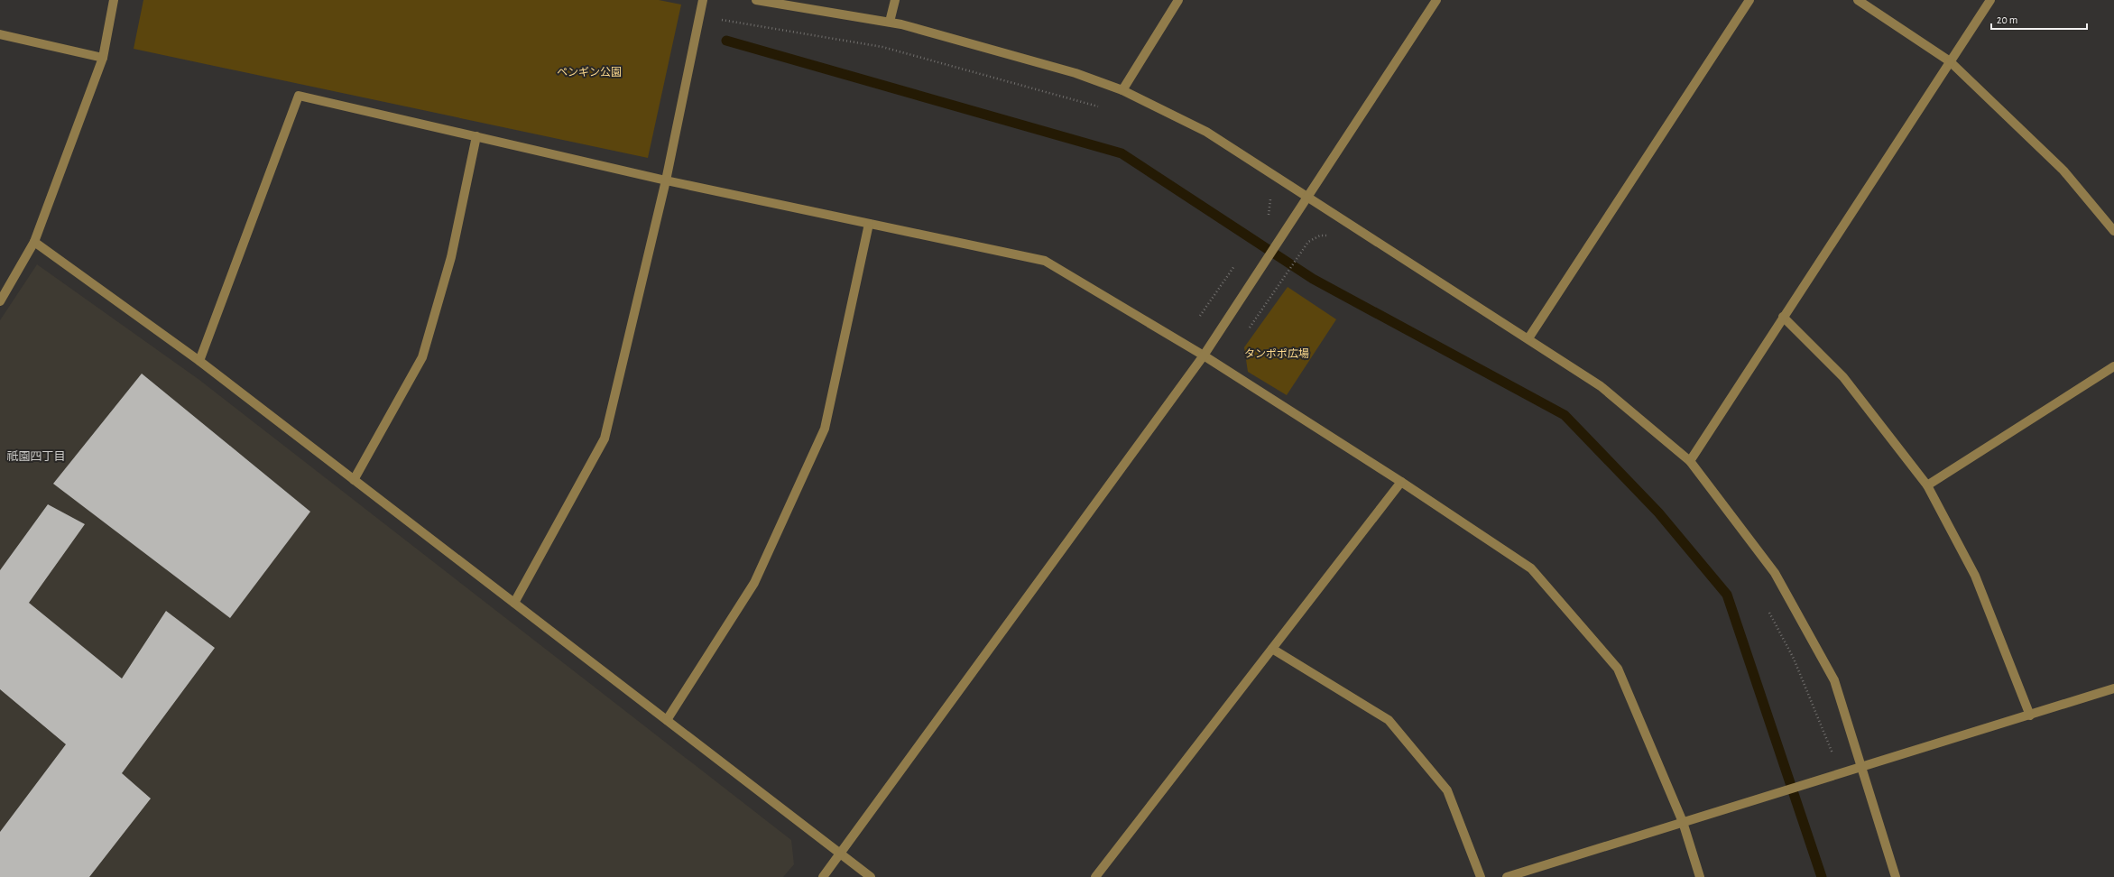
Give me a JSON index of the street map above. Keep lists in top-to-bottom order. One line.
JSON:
{"districts":["祇園四丁目"],"parks":["ペンギン公園","タンポポ広場"],"scale_bar":"20 m"}
